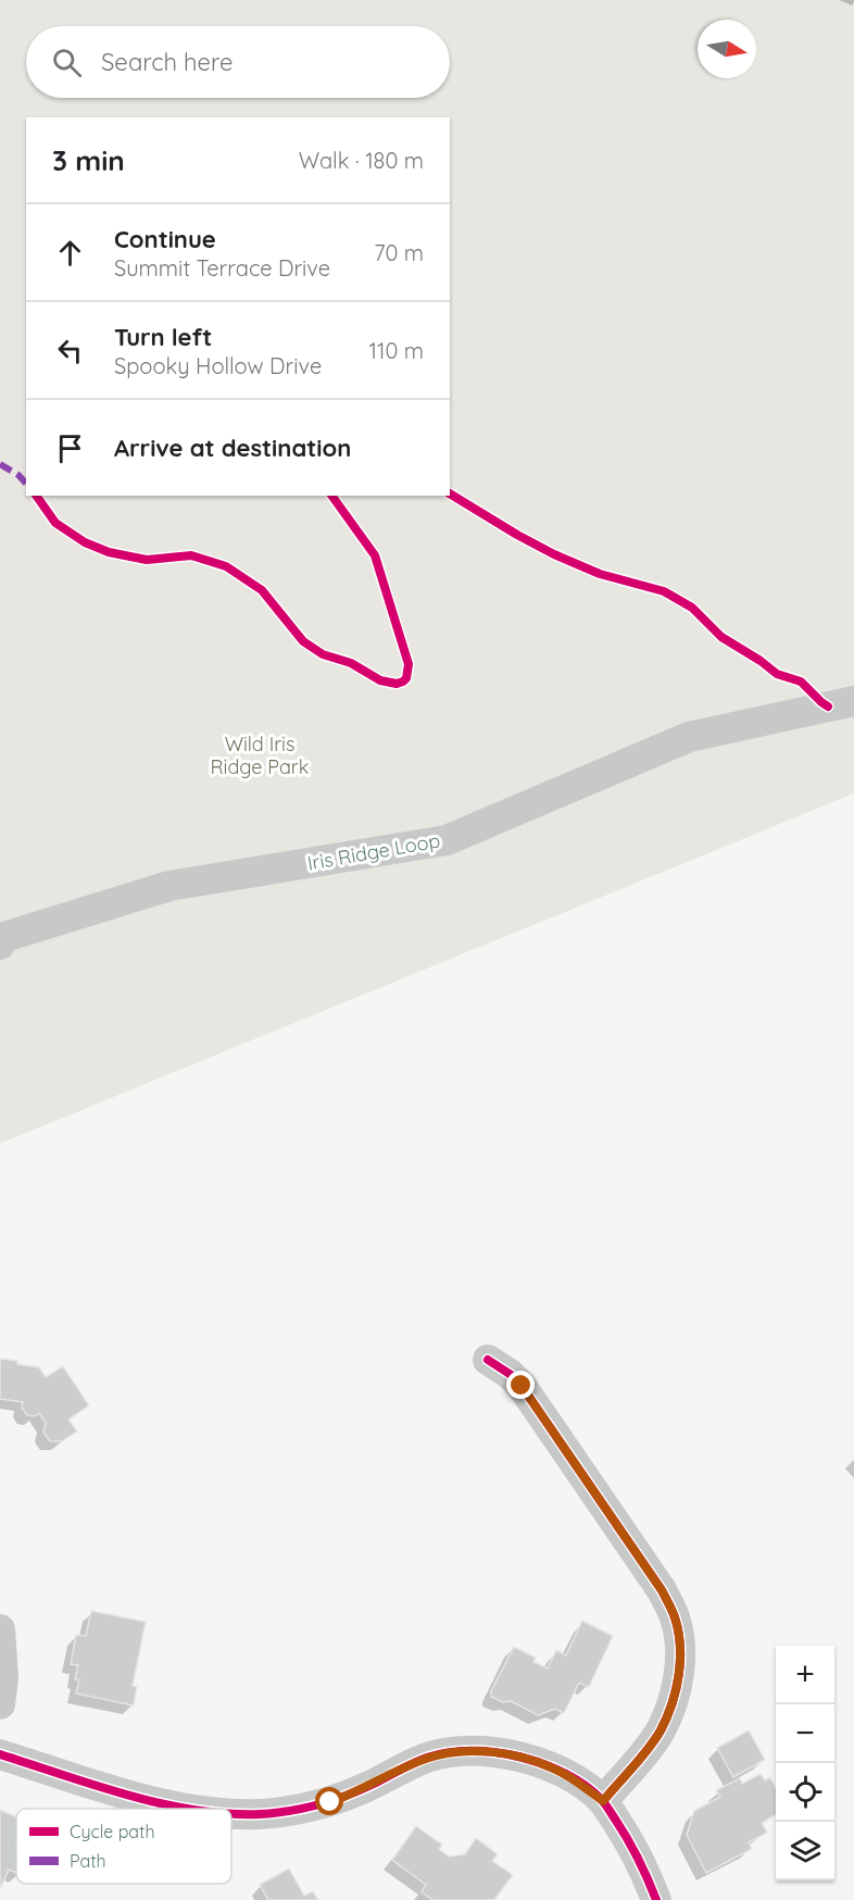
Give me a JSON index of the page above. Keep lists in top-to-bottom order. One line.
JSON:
{"streets":{"street":["Iris Ridge Loop"]},"parks":["Wild Iris Ridge Park"],"legend":["Cycle path","Path"],"north":"right","page":{"search":"Search here","heading":["3 min","Walk · 180 m"],"list":[["Continue","Summit Terrace Drive","70 m"],["Turn left","Spooky Hollow Drive","110 m"],"Arrive at destination"],"map_buttons":["+","−"]}}
